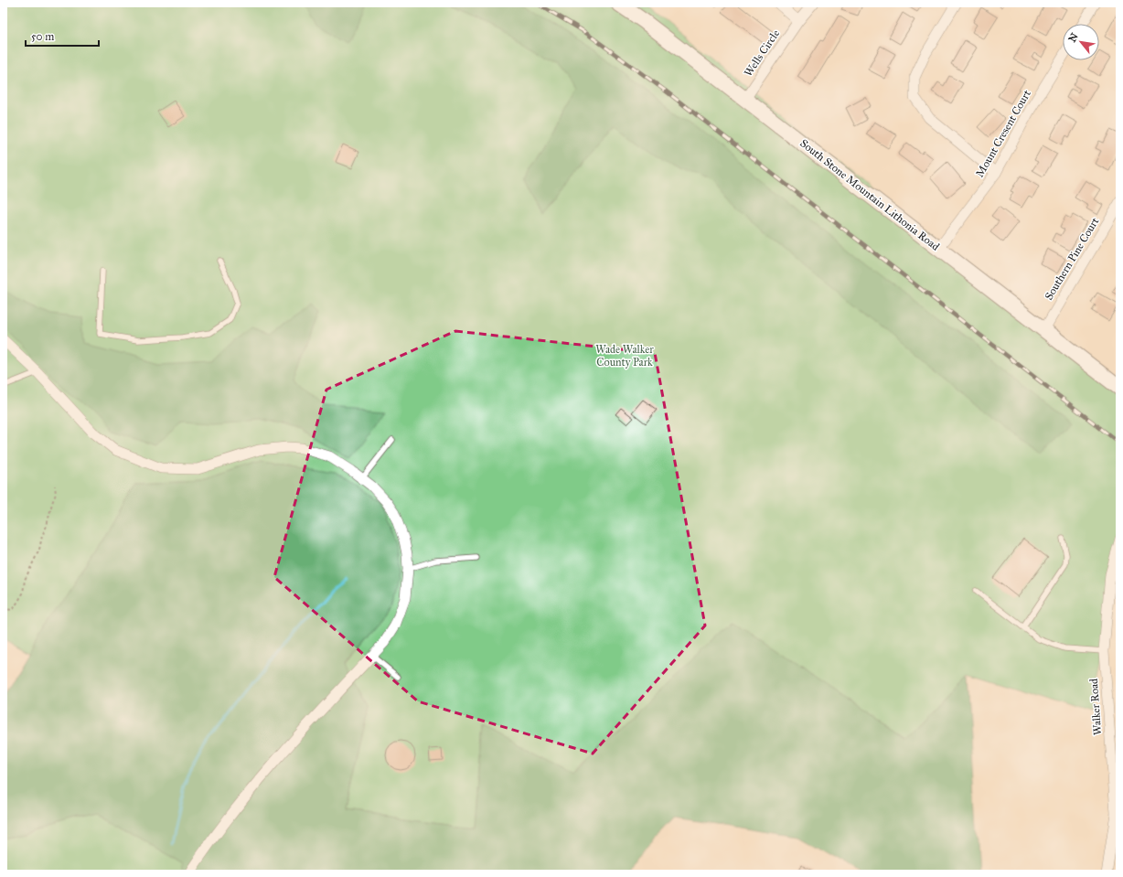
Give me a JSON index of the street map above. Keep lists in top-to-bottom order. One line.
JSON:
{"streets":{"main road":["South Stone Mountain Lithonia Road"],"street":["Wells Circle","Mount Cresent Court","Southern Pine Court","Walker Road"]},"crossings":[["Wells Circle","South Stone Mountain Lithonia Road"],["Mount Cresent Court","South Stone Mountain Lithonia Road"],["South Stone Mountain Lithonia Road","Southern Pine Court"]],"parks":["Wade Walker County Park"],"scale_bar":"50 m","north":"top left"}
